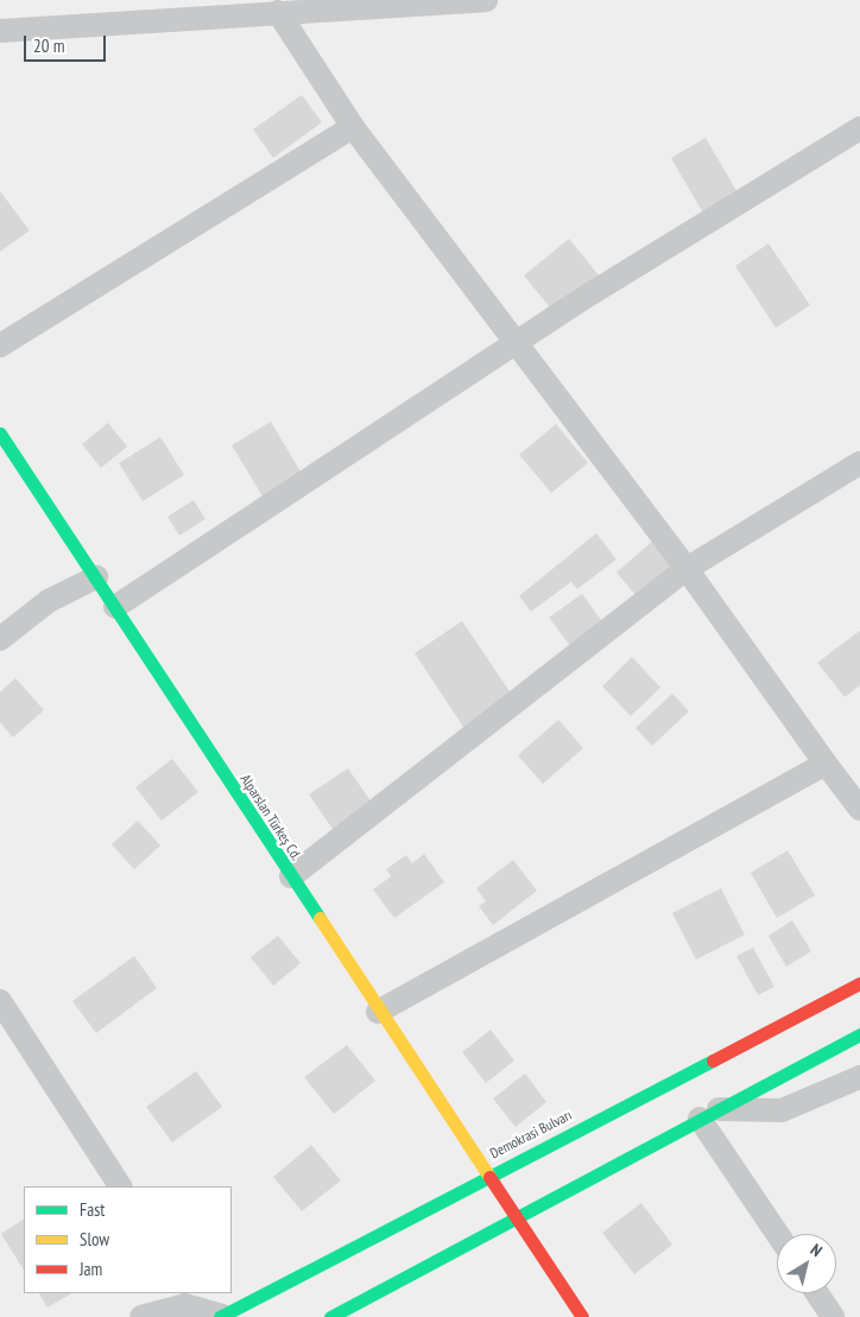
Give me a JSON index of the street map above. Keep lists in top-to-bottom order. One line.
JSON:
{"streets":{"main road":["Alparslan Türkeş Cd.","Demokrasi Bulvarı"]},"crossings":[["Alparslan Türkeş Cd.","Demokrasi Bulvarı"]],"legend":["Fast","Slow","Jam"],"scale_bar":"20 m","north":"top right"}
